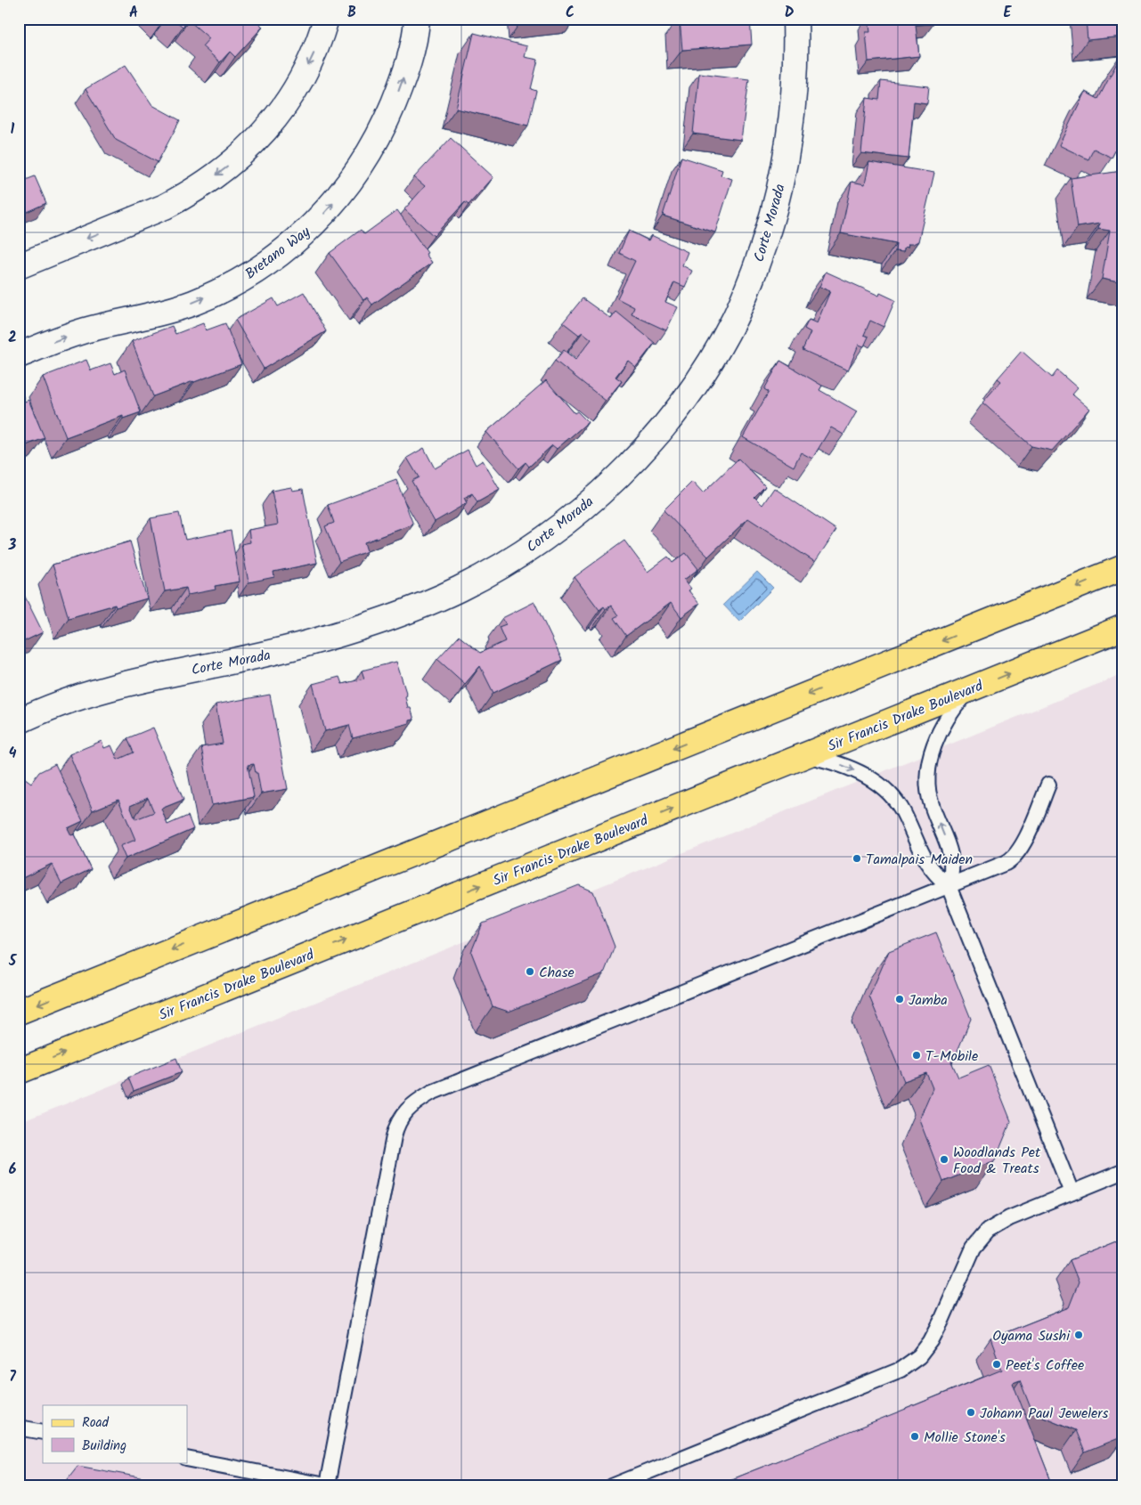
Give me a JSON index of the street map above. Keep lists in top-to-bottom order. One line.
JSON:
{"streets":{"main road":["Sir Francis Drake Boulevard"],"street":["Corte Morada","Bretano Way"]},"places":["Tamalpais Maiden","Chase","Jamba","T-Mobile","Woodlands Pet Food & Treats","Oyama Sushi","Peet's Coffee","Johann Paul Jewelers","Mollie Stone's"],"legend":["Road","Building"],"grid":{"columns":["A","B","C","D","E"],"rows":["1","2","3","4","5","6","7"]}}
